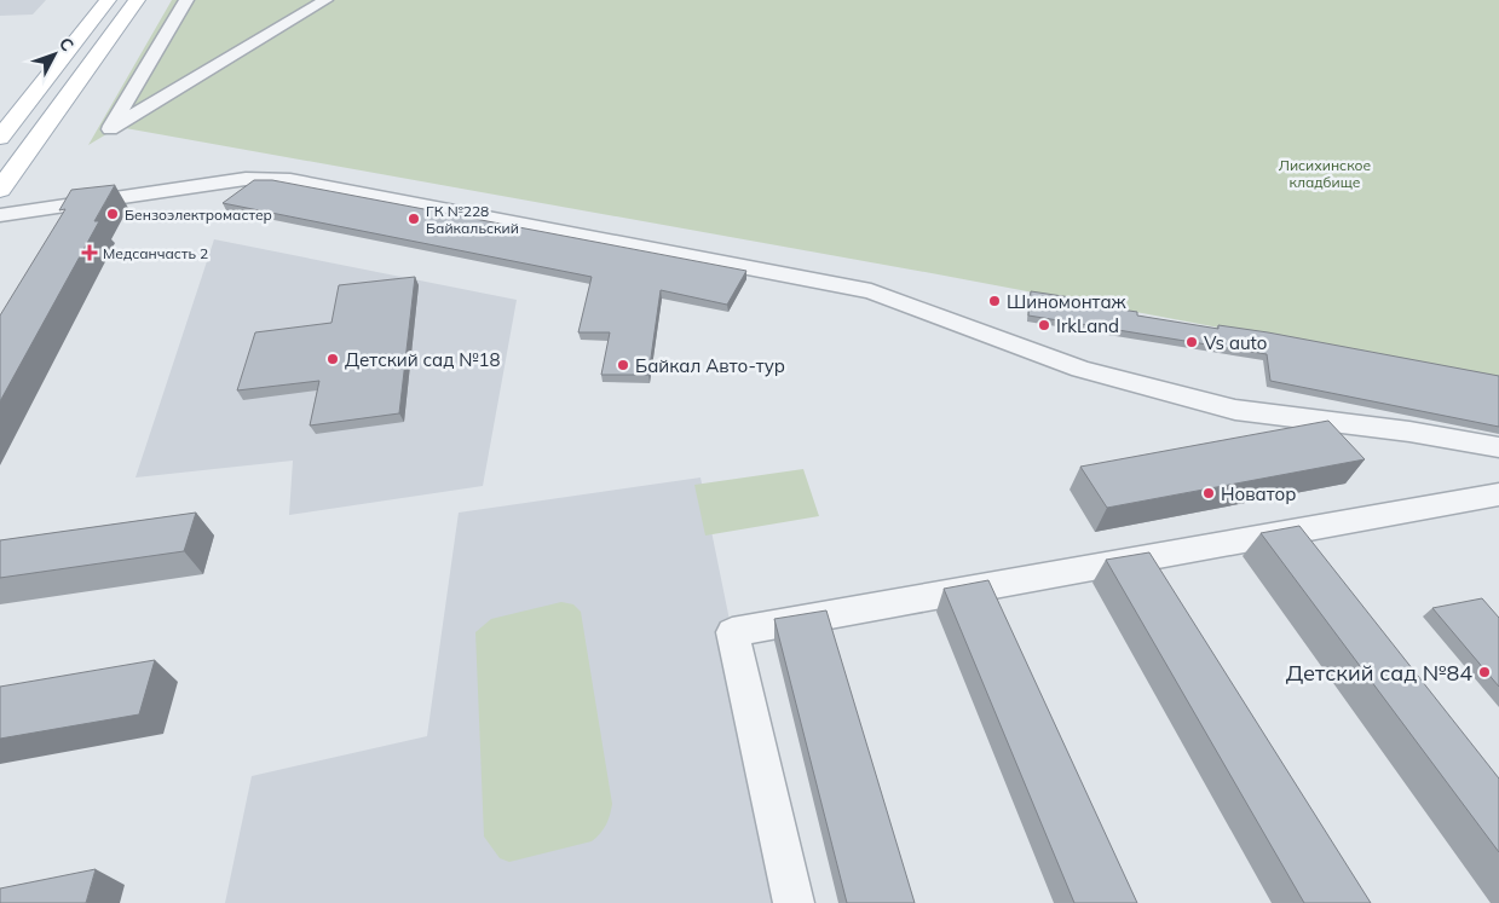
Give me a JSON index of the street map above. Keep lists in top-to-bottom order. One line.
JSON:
{"parks":["Лисихинское кладбище"],"places":{"other":["Бензоэлектромастер","ГК №228 Байкальский","Шиномонтаж","IrkLand","Vs auto","Детский сад №18","Байкал Авто-тур","Новатор","Детский сад №84"],"health":["Медсанчасть 2"]},"north":"top right"}
